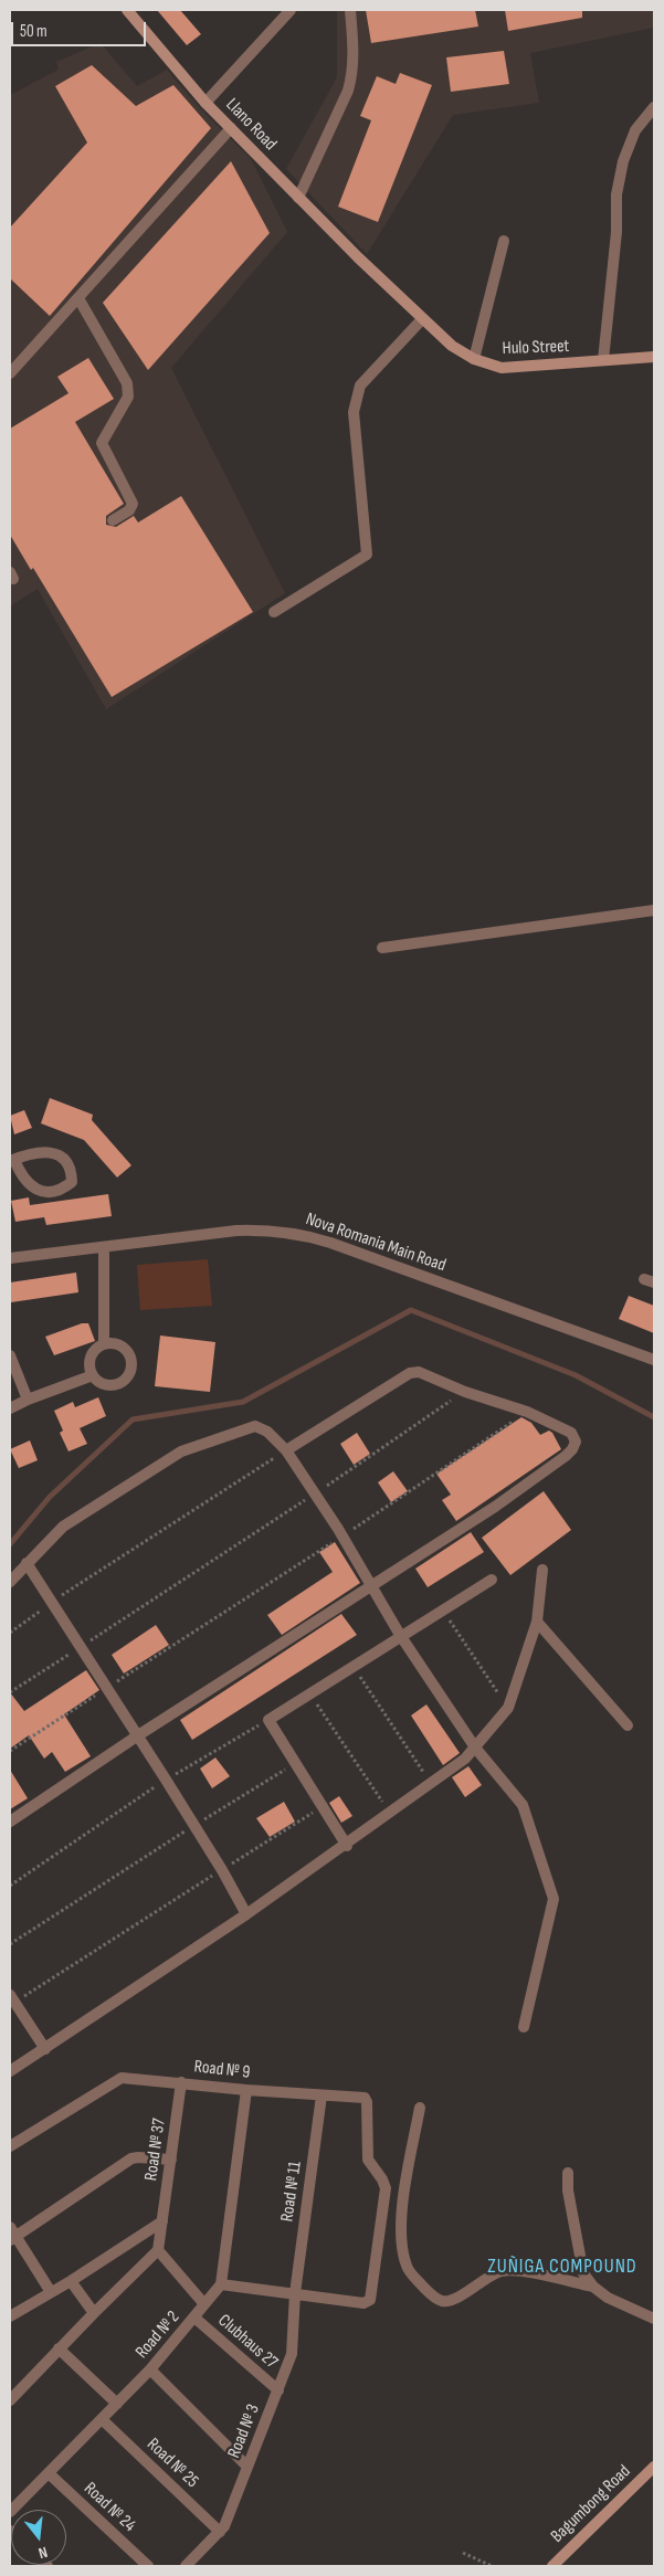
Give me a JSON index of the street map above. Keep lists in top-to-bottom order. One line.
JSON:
{"streets":{"main road":["Llano Road","Hulo Street","Bagumbong Road"],"street":["Nova Romania Main Road","Road № 9","Road № 37","Road № 11","Road № 2","Clubhaus 27","Road № 3","Road № 25","Road № 24"]},"crossings":[["Llano Road","Hulo Street"],["Road № 9","Road № 37"],["Road № 9","Road № 11"],["Road № 9","Road № 3"],["Road № 11","Road № 3"],["Road № 2","Clubhaus 27"],["Road № 2","Road № 25"],["Road № 2","Road № 24"],["Clubhaus 27","Road № 3"],["Road № 3","Road № 25"]],"districts":["ZUÑIGA COMPOUND"],"scale_bar":"50 m","north":"bottom"}
